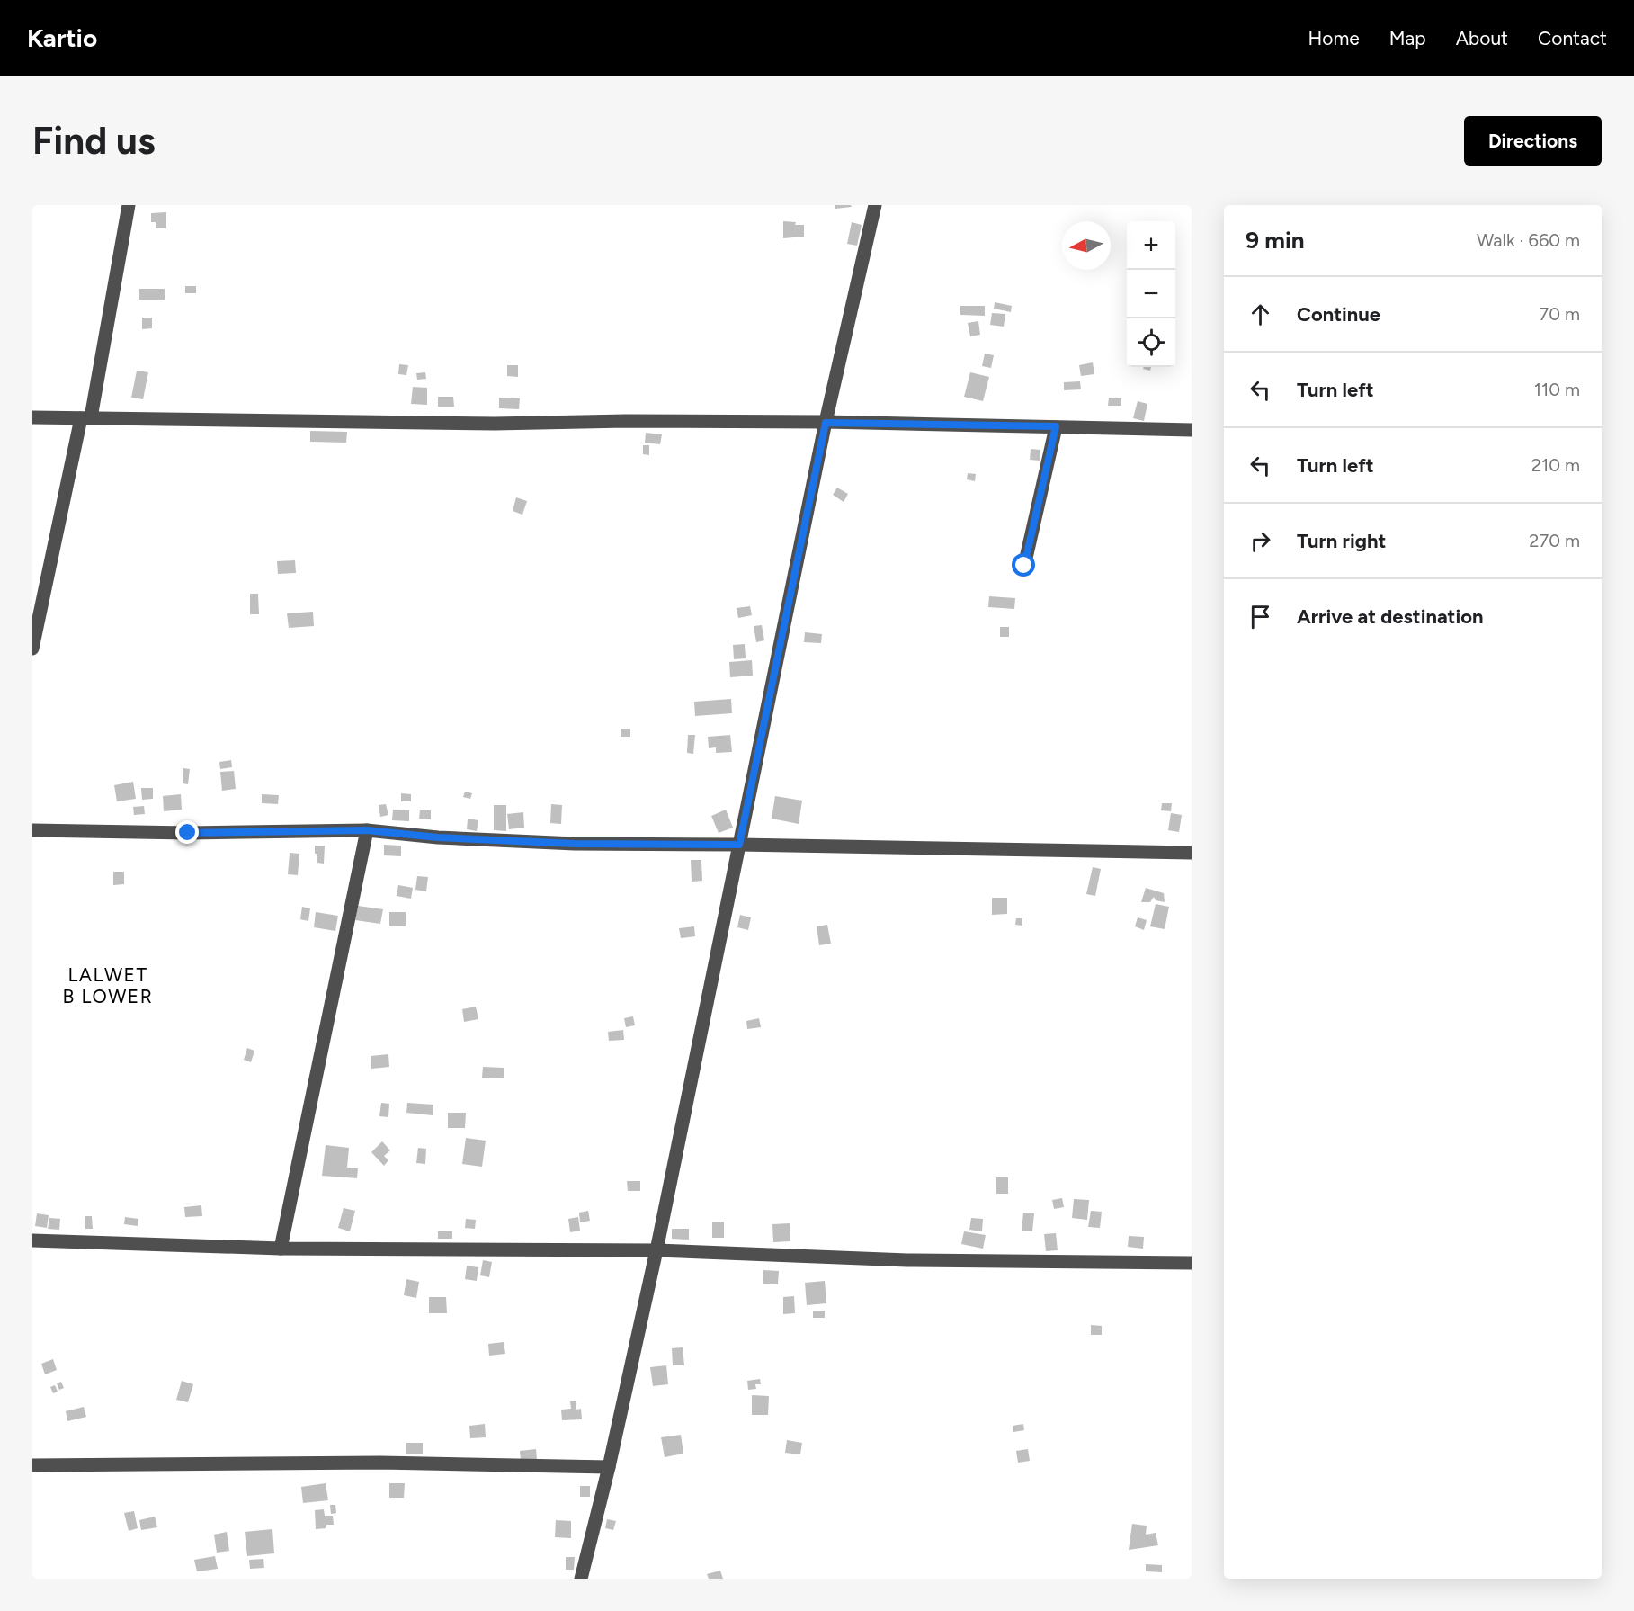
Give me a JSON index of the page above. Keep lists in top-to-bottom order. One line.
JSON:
{"districts":["LALWET B LOWER"],"north":"left","page":{"header":"Kartio","nav":["Home","Map","About","Contact"],"buttons":"Directions","title":"Find us","heading":["9 min","Walk · 660 m"],"map_buttons":["+","−"],"list":[["Continue","70 m"],["Turn left","110 m"],["Turn left","210 m"],["Turn right","270 m"],"Arrive at destination"]}}
